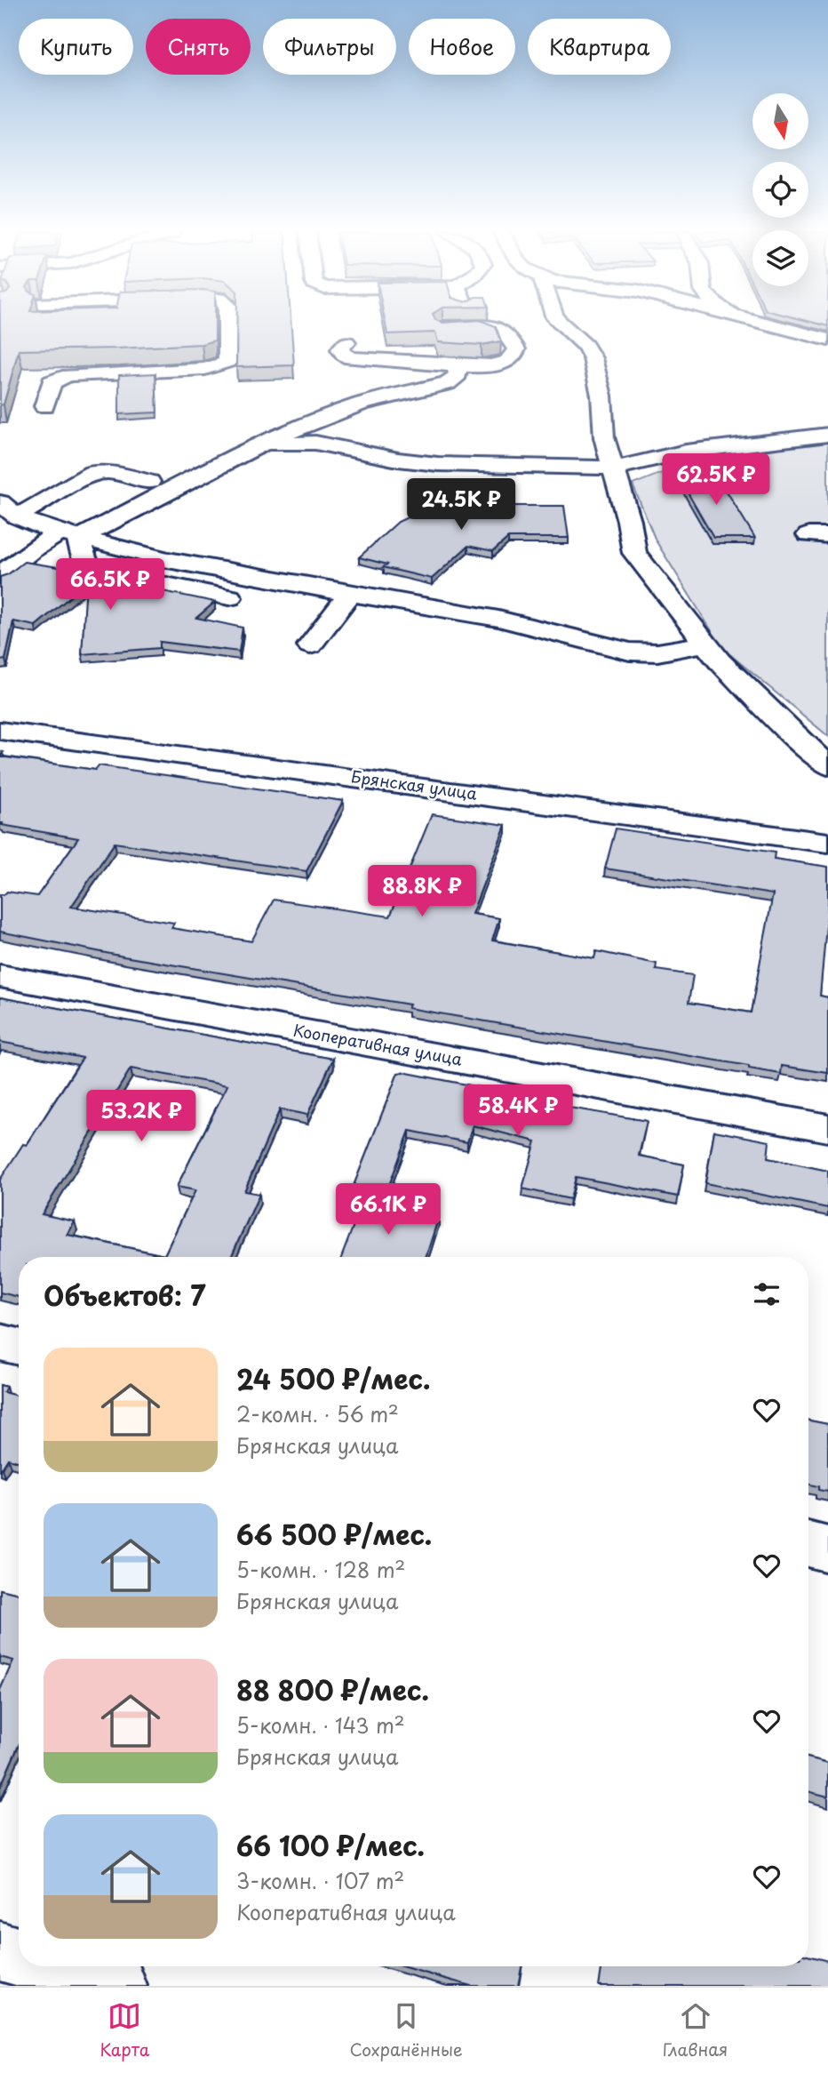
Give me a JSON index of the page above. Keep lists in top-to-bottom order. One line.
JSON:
{"streets":{"street":["Брянская улица","Кооперативная улица"]},"north":"bottom","page":{"chip":["Купить","Снять","Фильтры","Новое","Квартира"],"price":["62.5K ₽","24.5K ₽","66.5K ₽","88.8K ₽","58.4K ₽","53.2K ₽","66.1K ₽"],"heading":"Объектов: 7","list":[{"name":"24 500 ₽/мес.","note":"2-комн. · 56 m² · Брянская улица"},{"name":"66 500 ₽/мес.","note":"5-комн. · 128 m² · Брянская улица"},{"name":"88 800 ₽/мес.","note":"5-комн. · 143 m² · Брянская улица"},{"name":"66 100 ₽/мес.","note":"3-комн. · 107 m² · Кооперативная улица"}],"tabs":["Карта","Сохранённые","Главная"]}}
